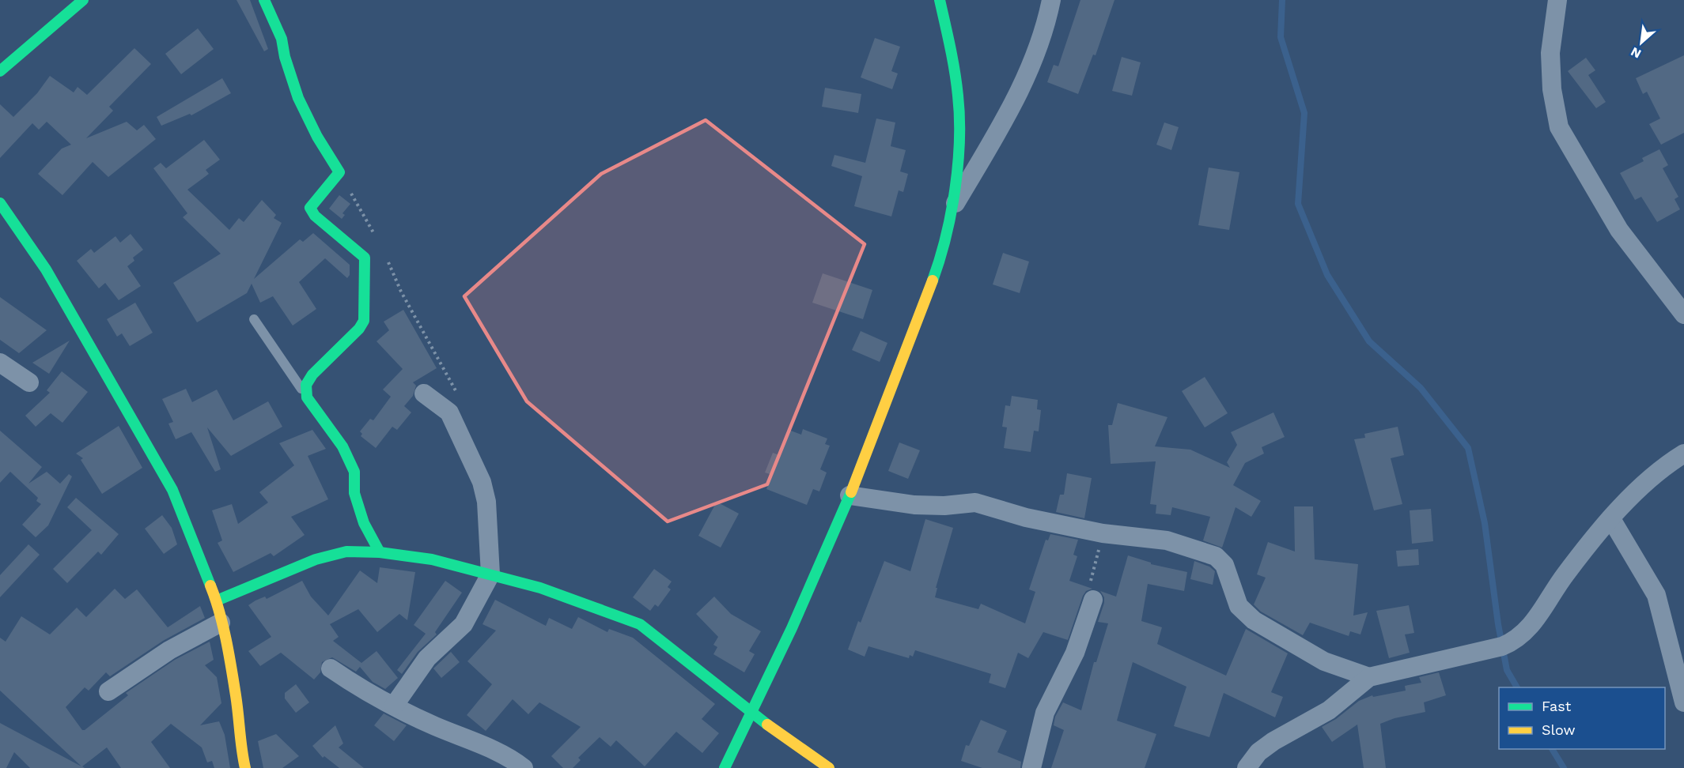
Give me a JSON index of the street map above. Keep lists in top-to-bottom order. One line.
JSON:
{"legend":["Fast","Slow"],"north":"bottom left"}
